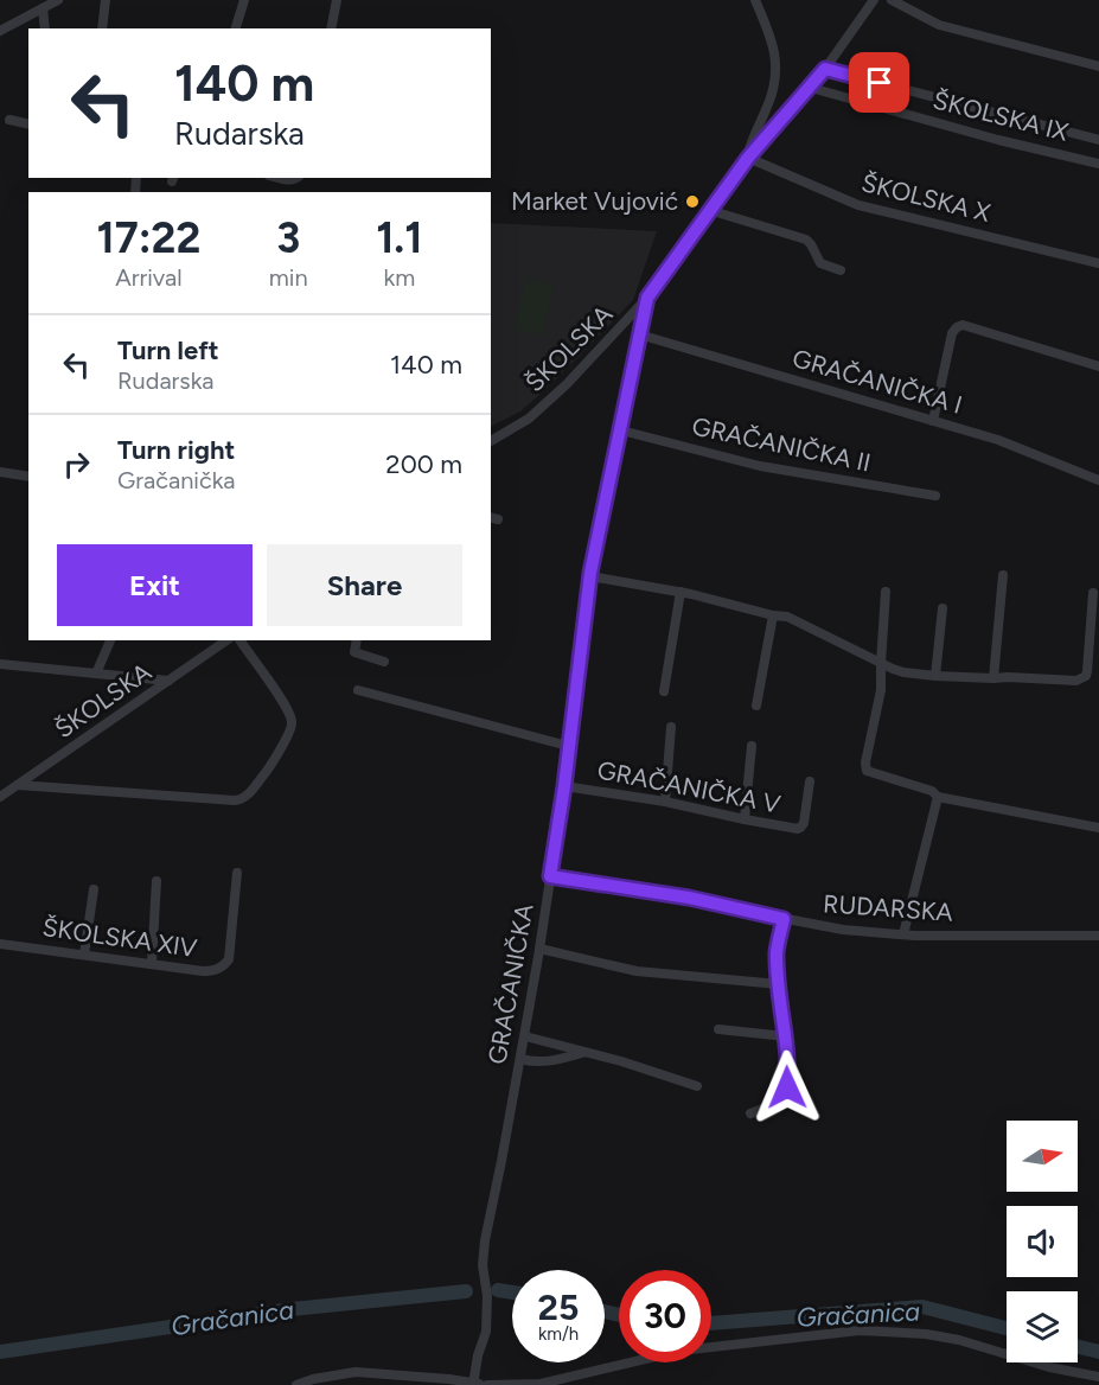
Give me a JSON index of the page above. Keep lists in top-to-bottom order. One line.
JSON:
{"streets":{"street":["ŠKOLSKA IX","ŠKOLSKA X","ŠKOLSKA","GRAČANIČKA I","GRAČANIČKA II","GRAČANIČKA V","RUDARSKA","ŠKOLSKA XIV","GRAČANIČKA"]},"crossings":[["ŠKOLSKA IX","ŠKOLSKA"],["ŠKOLSKA X","ŠKOLSKA"],["ŠKOLSKA","GRAČANIČKA"],["GRAČANIČKA I","GRAČANIČKA"],["GRAČANIČKA II","GRAČANIČKA"],["GRAČANIČKA V","GRAČANIČKA"],["RUDARSKA","GRAČANIČKA"]],"water":["Gračanica"],"places":["Market Vujović"],"north":"right","page":{"turn":["140 m","Rudarska"],"eta":["17:22","Arrival","3","min","1.1","km"],"list":[{"name":"Turn left","note":"Rudarska","value":"140 m"},{"name":"Turn right","note":"Gračanička","value":"200 m"}],"buttons":["Exit","Share"],"speed":"25 km/h","limit":"30"}}
